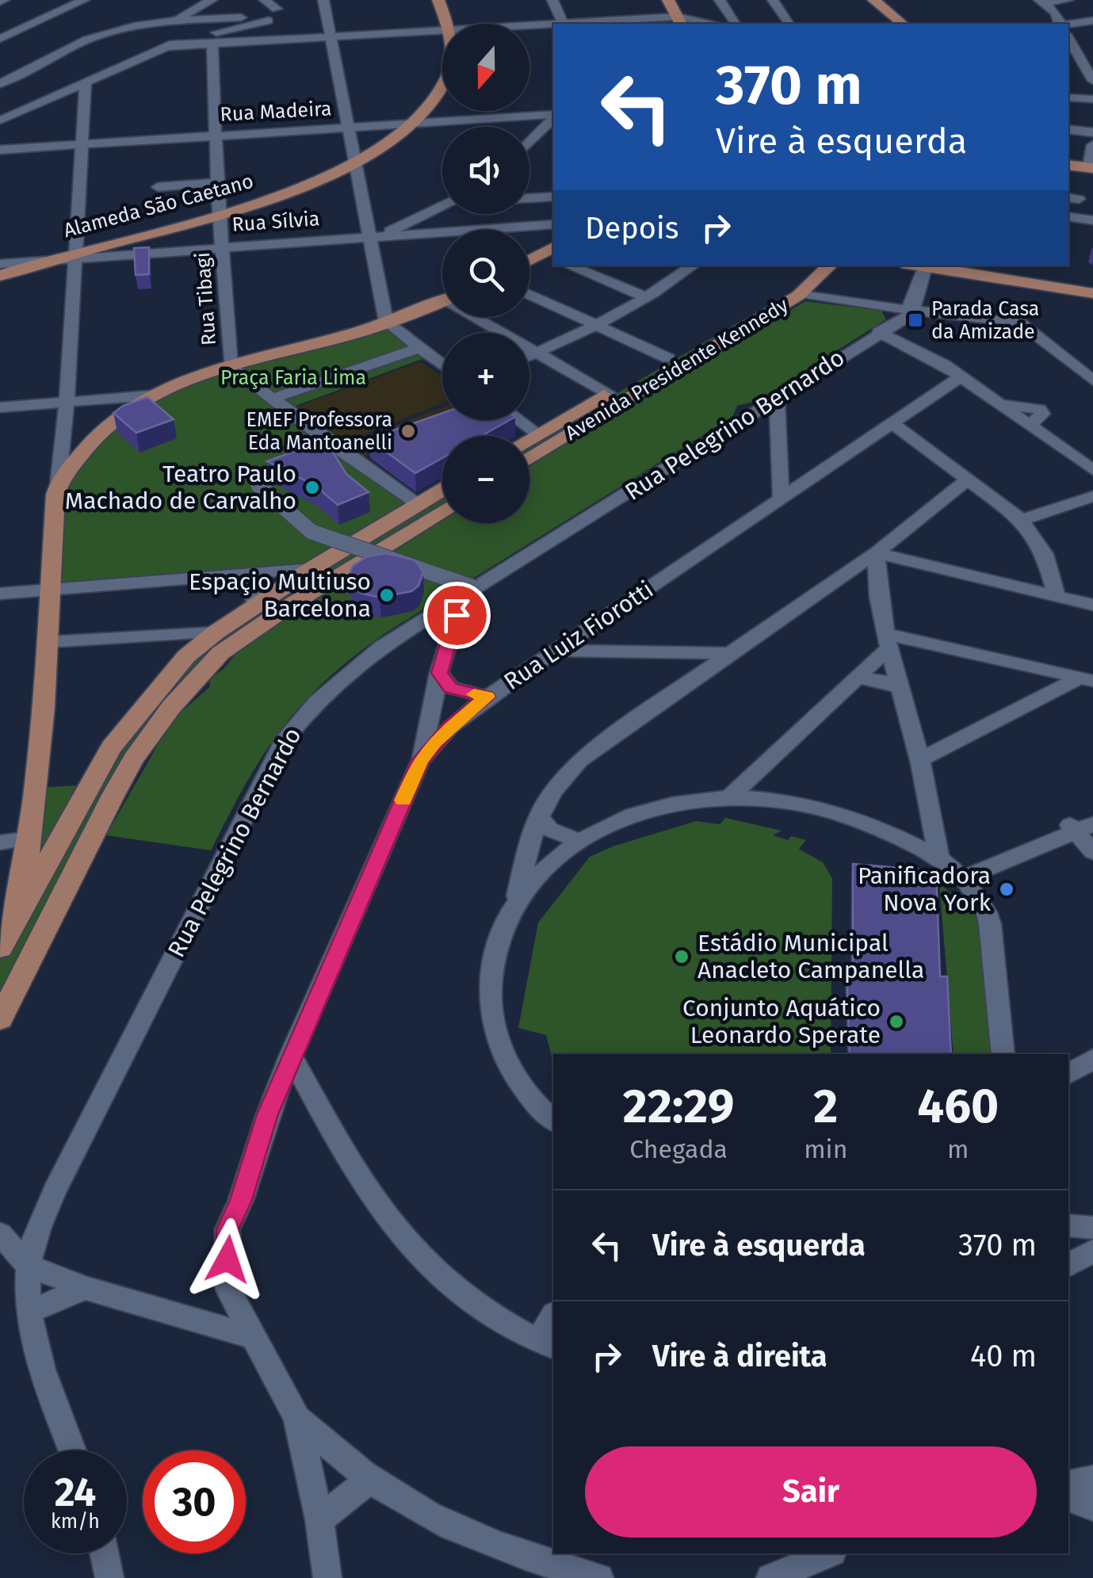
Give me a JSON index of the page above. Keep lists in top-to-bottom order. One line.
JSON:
{"streets":{"main road":["Alameda São Caetano","Avenida Presidente Kennedy"],"street":["Rua Madeira","Rua Sílvia","Rua Tibagi","Rua Pelegrino Bernardo","Rua Luiz Fiorotti"]},"crossings":[["Rua Madeira","Alameda São Caetano"],["Rua Madeira","Rua Tibagi"],["Alameda São Caetano","Rua Sílvia"],["Alameda São Caetano","Rua Tibagi"],["Rua Sílvia","Rua Tibagi"]],"parks":["Praça Faria Lima"],"places":{"transit":["Parada Casa da Amizade"],"other":["EMEF Professora Eda Mantoanelli","Teatro Paulo Machado de Carvalho","Espaçio Multiuso Barcelona","Panificadora Nova York","Estádio Municipal Anacleto Campanella","Conjunto Aquático Leonardo Sperate"]},"north":"bottom","page":{"map_buttons":["+","−"],"turn":["370 m","Vire à esquerda"],"then":"Depois","eta":["22:29","Chegada","2","min","460","m"],"list":[{"name":"Vire à esquerda","value":"370 m"},{"name":"Vire à direita","value":"40 m"}],"buttons":"Sair","speed":"24 km/h","limit":"30"}}
